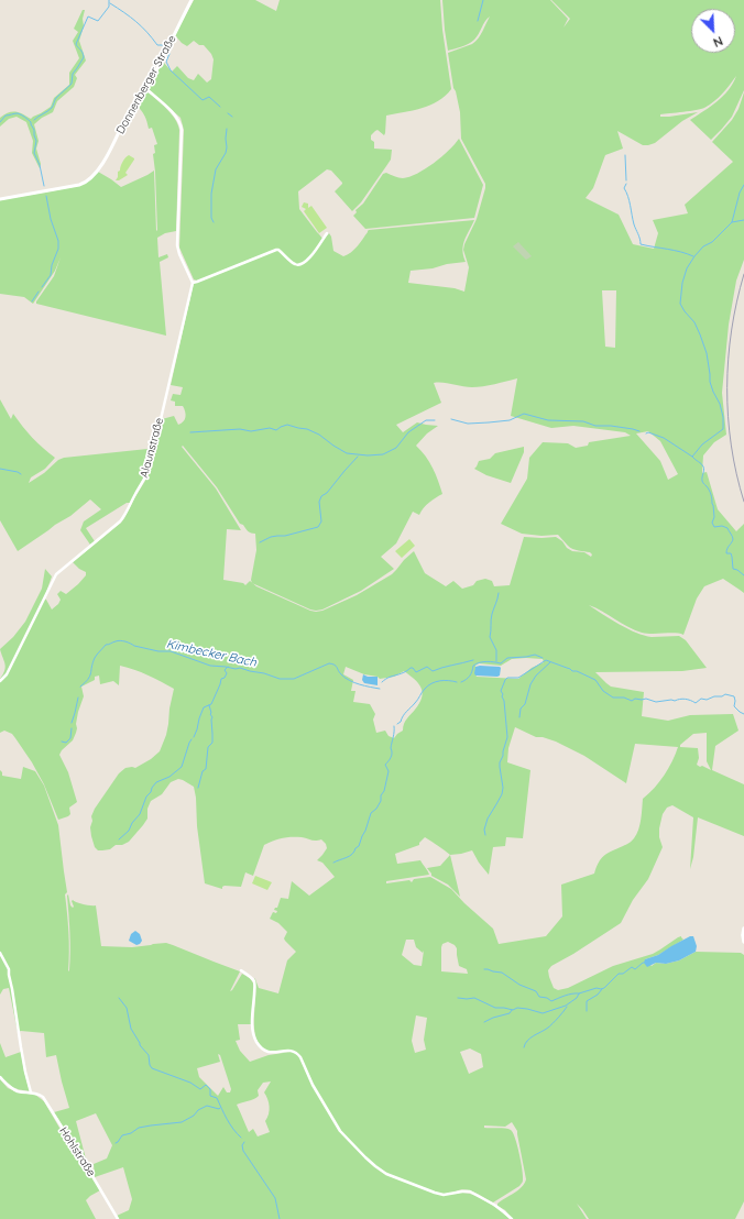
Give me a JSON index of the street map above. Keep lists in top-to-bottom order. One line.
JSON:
{"streets":{"street":["Donnenberger Straße","Alaunstraße","Hohlstraße"]},"water":["Kimbecker Bach"],"north":"bottom right"}
